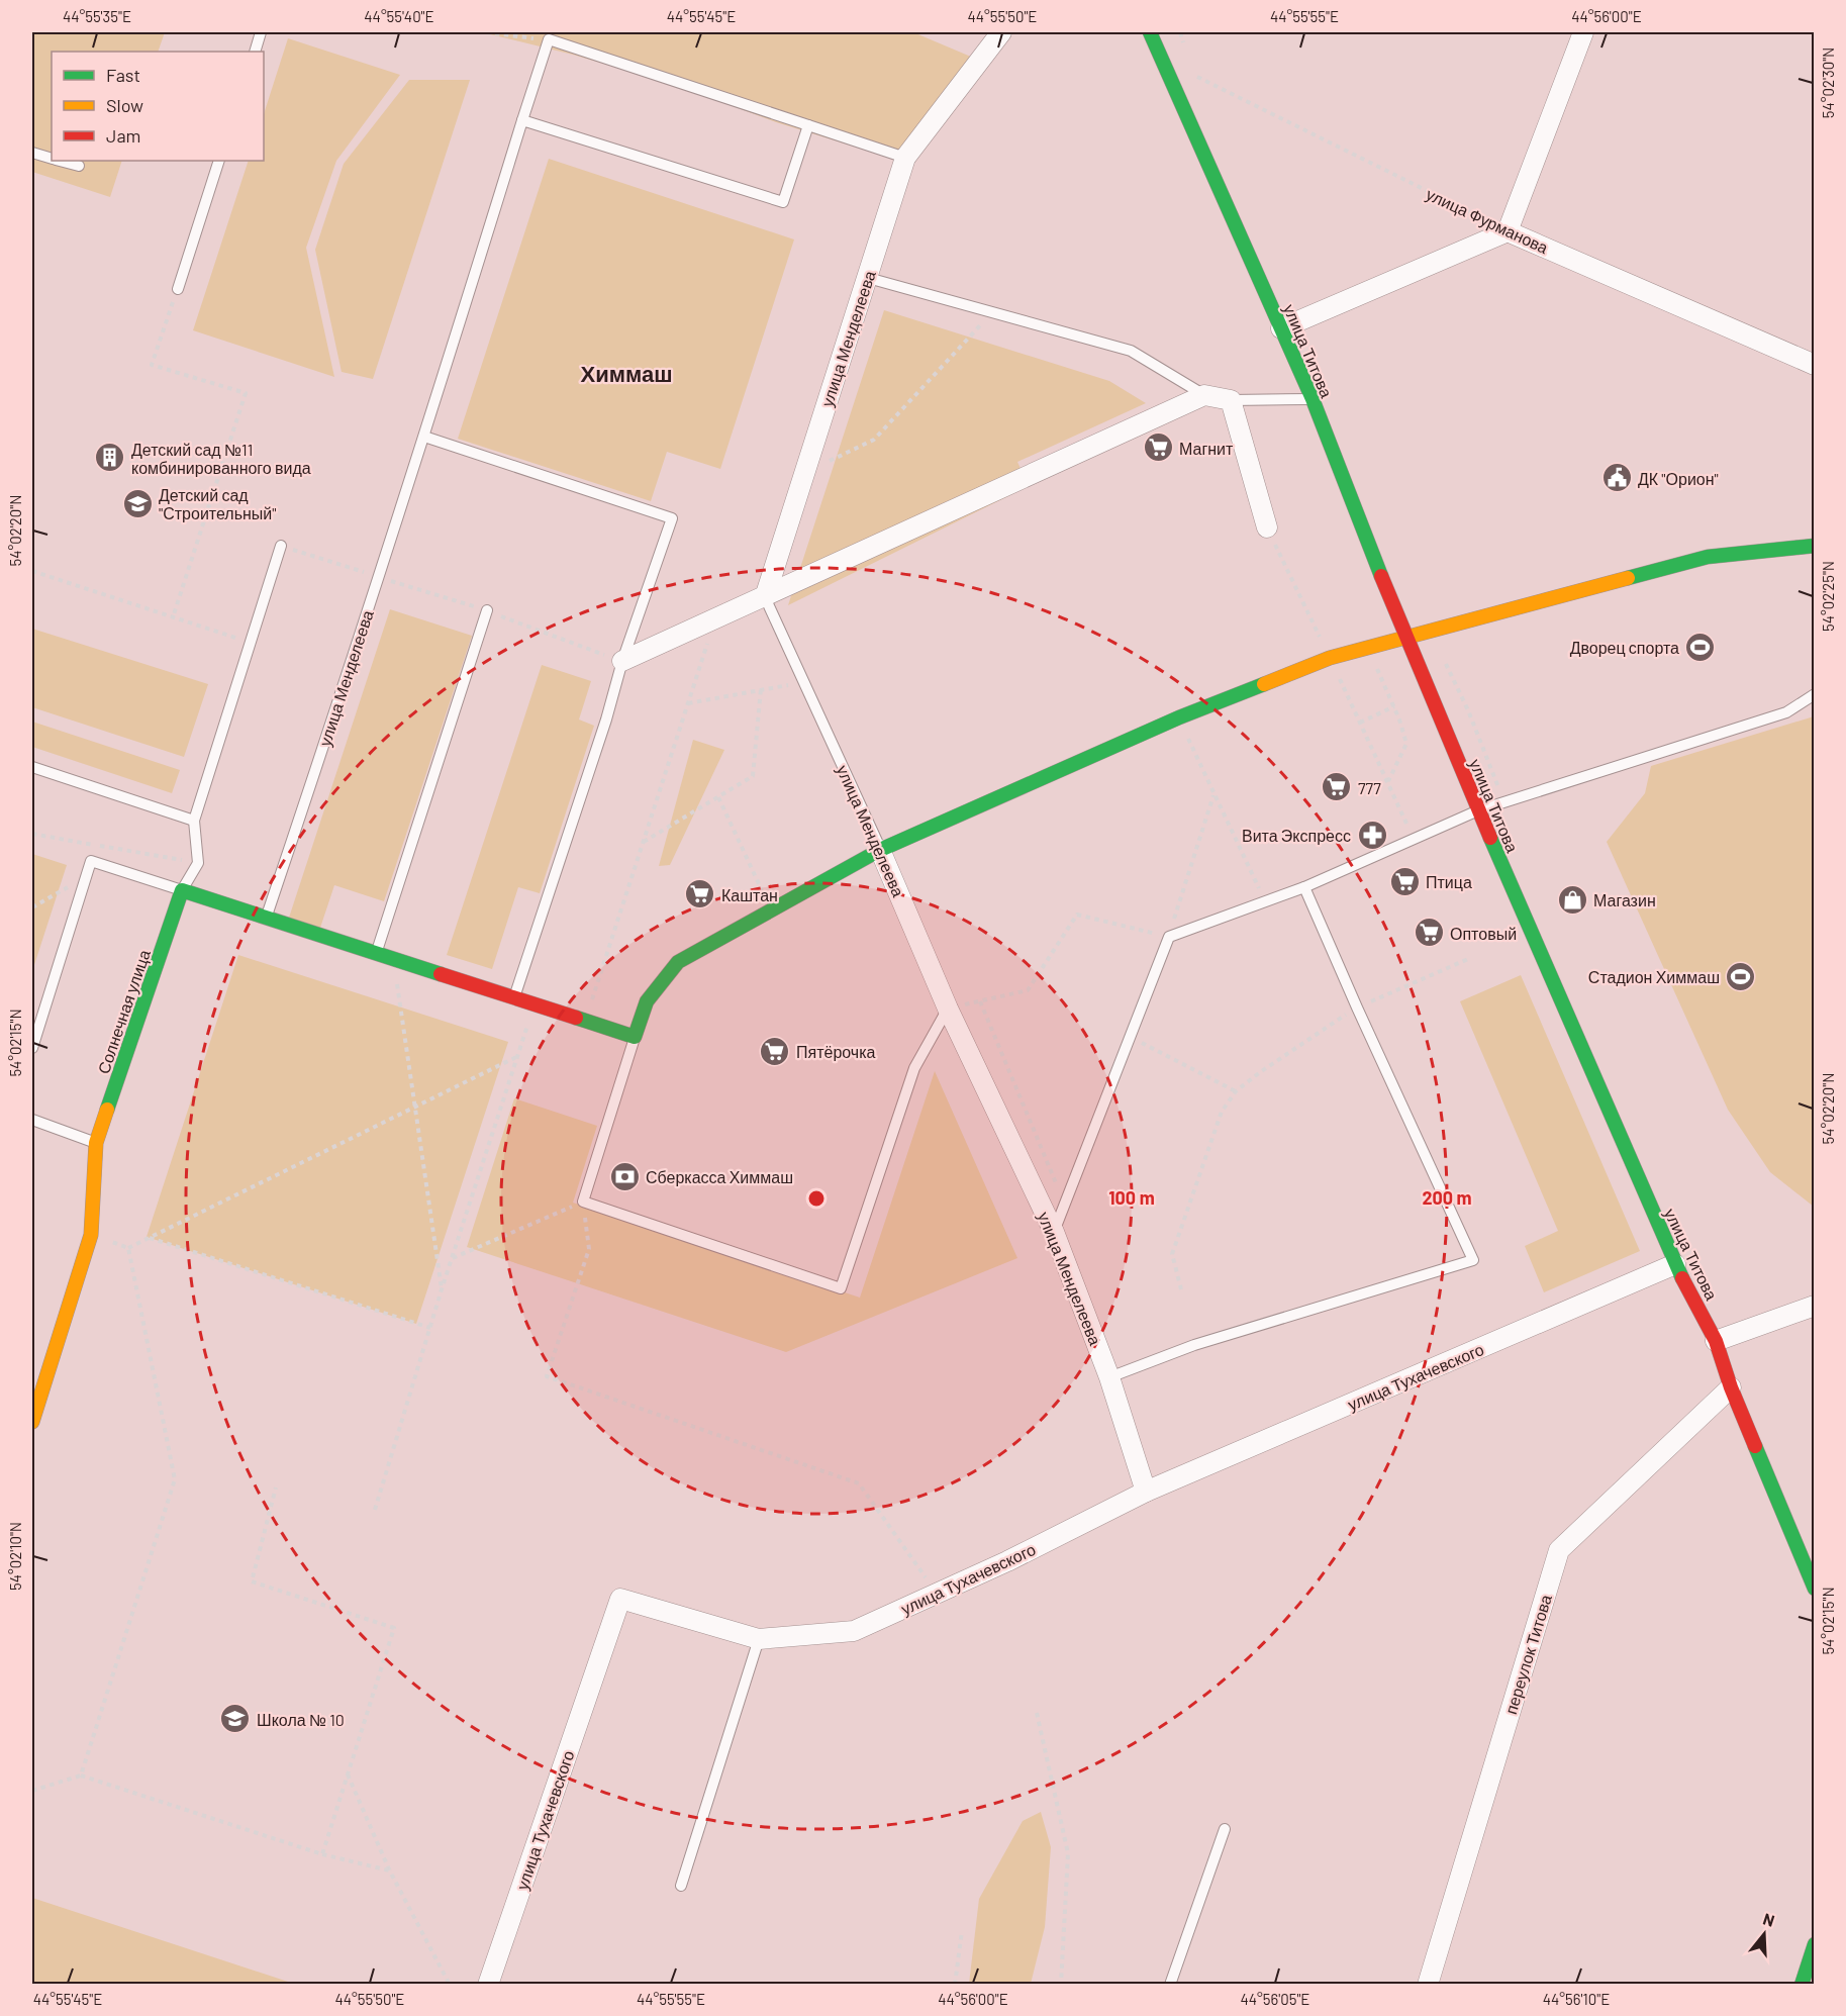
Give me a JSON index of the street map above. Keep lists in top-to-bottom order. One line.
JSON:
{"streets":{"street":["улица Фурманова","улица Менделеева","улица Титова","Солнечная улица","улица Тухачевского","переулок Титова"]},"crossings":[["улица Фурманова","улица Титова"],["улица Менделеева","улица Тухачевского"],["улица Титова","улица Тухачевского"],["улица Титова","переулок Титова"]],"districts":["Химмаш"],"places":{"supermarket":["Магнит","777","Птица","Каштан","Оптовый","Пятёрочка"],"building":["Детский сад №11 комбинированного вида"],"public building":["ДК \"Орион\""],"school or university":["Детский сад \"Строительный\"","Школа № 10"],"sports":["Дворец спорта","Стадион Химмаш"],"pharmacy":["Вита Экспресс"],"shop":["Магазин"],"bank":["Сберкасса Химмаш"]},"legend":["Fast","Slow","Jam"],"north":"top","coordinates":["44°55'35\"E","44°55'40\"E","44°55'45\"E","44°55'50\"E","44°55'55\"E","44°56'00\"E","54°02'30\"N","54°02'20\"N","54°02'25\"N","54°02'15\"N","54°02'10\"N","44°56'05\"E","44°56'10\"E"],"rings":["100 m","200 m"]}
